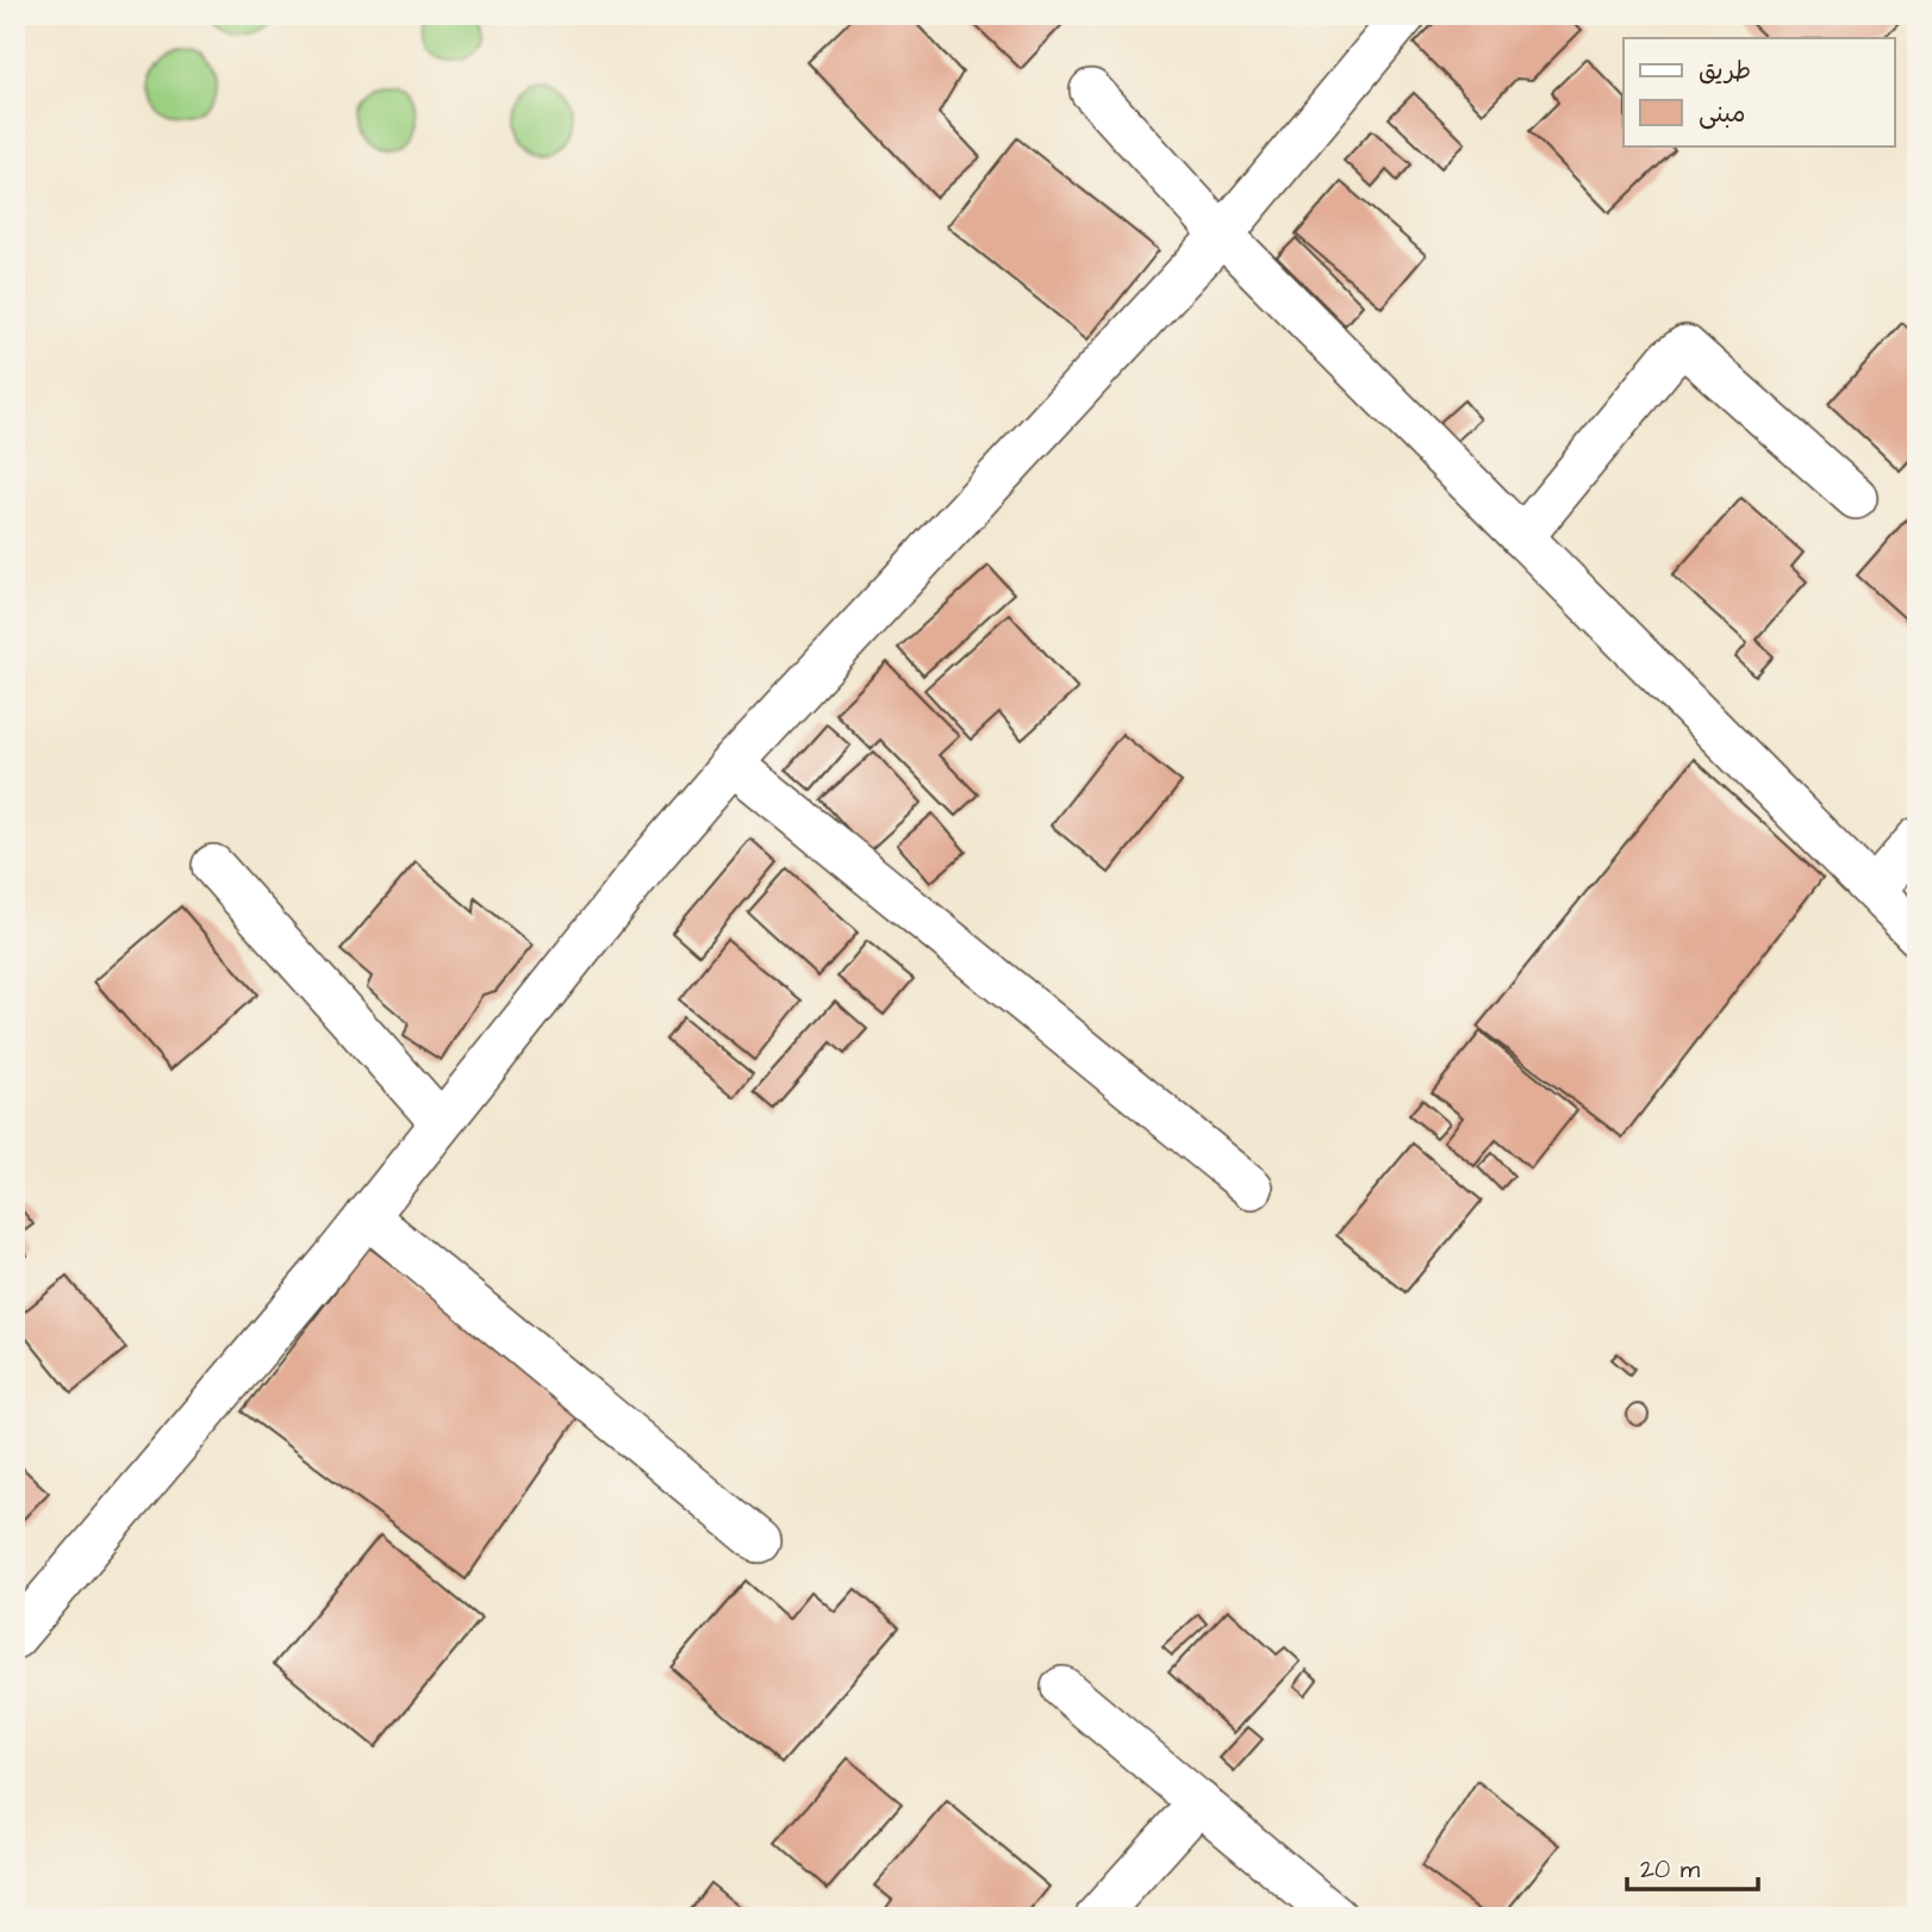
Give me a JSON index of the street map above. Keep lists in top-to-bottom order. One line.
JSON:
{"legend":["طريق","مبنى"],"scale_bar":"20 m"}
